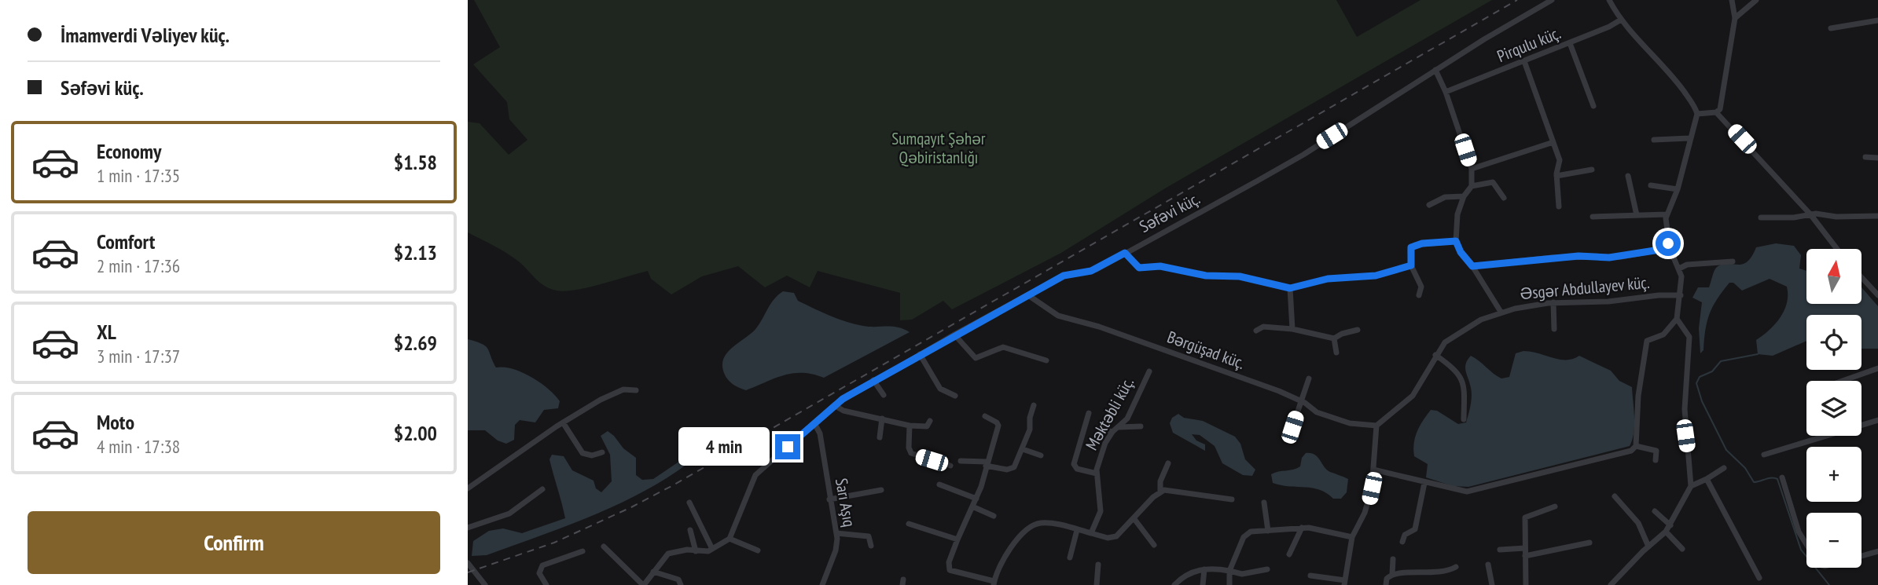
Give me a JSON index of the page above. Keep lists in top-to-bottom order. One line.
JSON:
{"streets":{"street":["Pirqulu küç.","Səfəvi küç.","Əsgər Abdullayev küç.","Bərgüşad küç.","Məktəbli küç.","Sarı Aşıq"]},"crossings":[["Səfəvi küç.","Bərgüşad küç."],["Səfəvi küç.","Sarı Aşıq"],["Əsgər Abdullayev küç.","Bərgüşad küç."]],"parks":["Sumqayıt Şəhər Qəbiristanlığı"],"north":"top","page":{"banner":["İmamverdi Vəliyev küç.","Səfəvi küç."],"list":[{"name":"Economy","note":"1 min · 17:35","value":"$1.58"},{"name":"Comfort","note":"2 min · 17:36","value":"$2.13"},{"name":"XL","note":"3 min · 17:37","value":"$2.69"},{"name":"Moto","note":"4 min · 17:38","value":"$2.00"}],"map_buttons":["+","−"],"bubble":"4 min","buttons":"Confirm"}}
